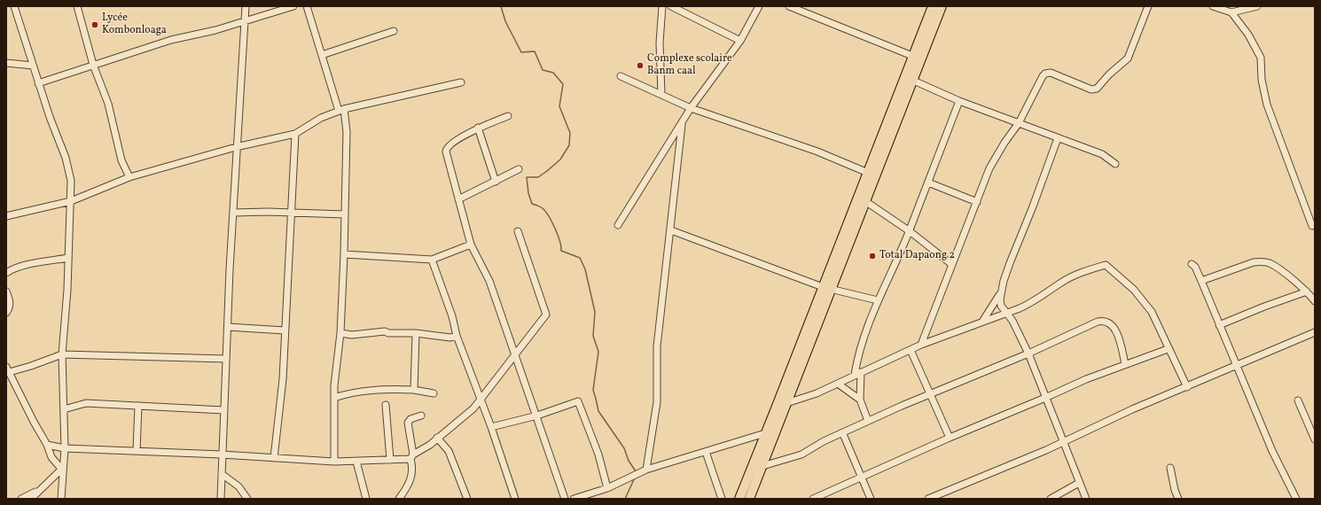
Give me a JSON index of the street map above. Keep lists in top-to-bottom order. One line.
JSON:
{"places":["Lycée Kombonloaga","Complexe scolaire Banm caal","Total Dapaong 2"]}
